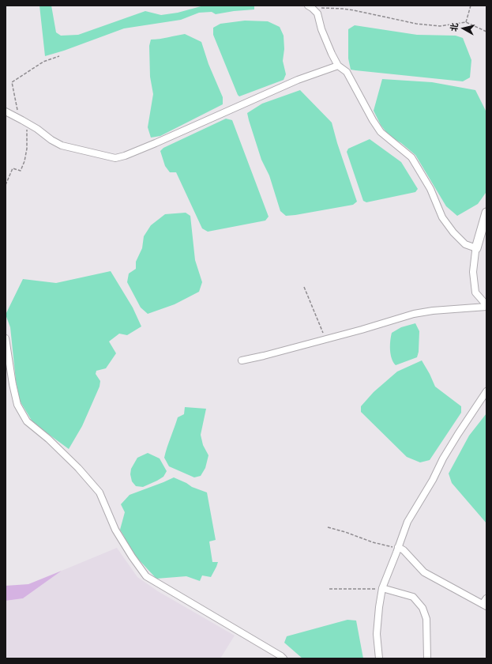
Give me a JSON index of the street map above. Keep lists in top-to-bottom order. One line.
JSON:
{"north":"left"}
